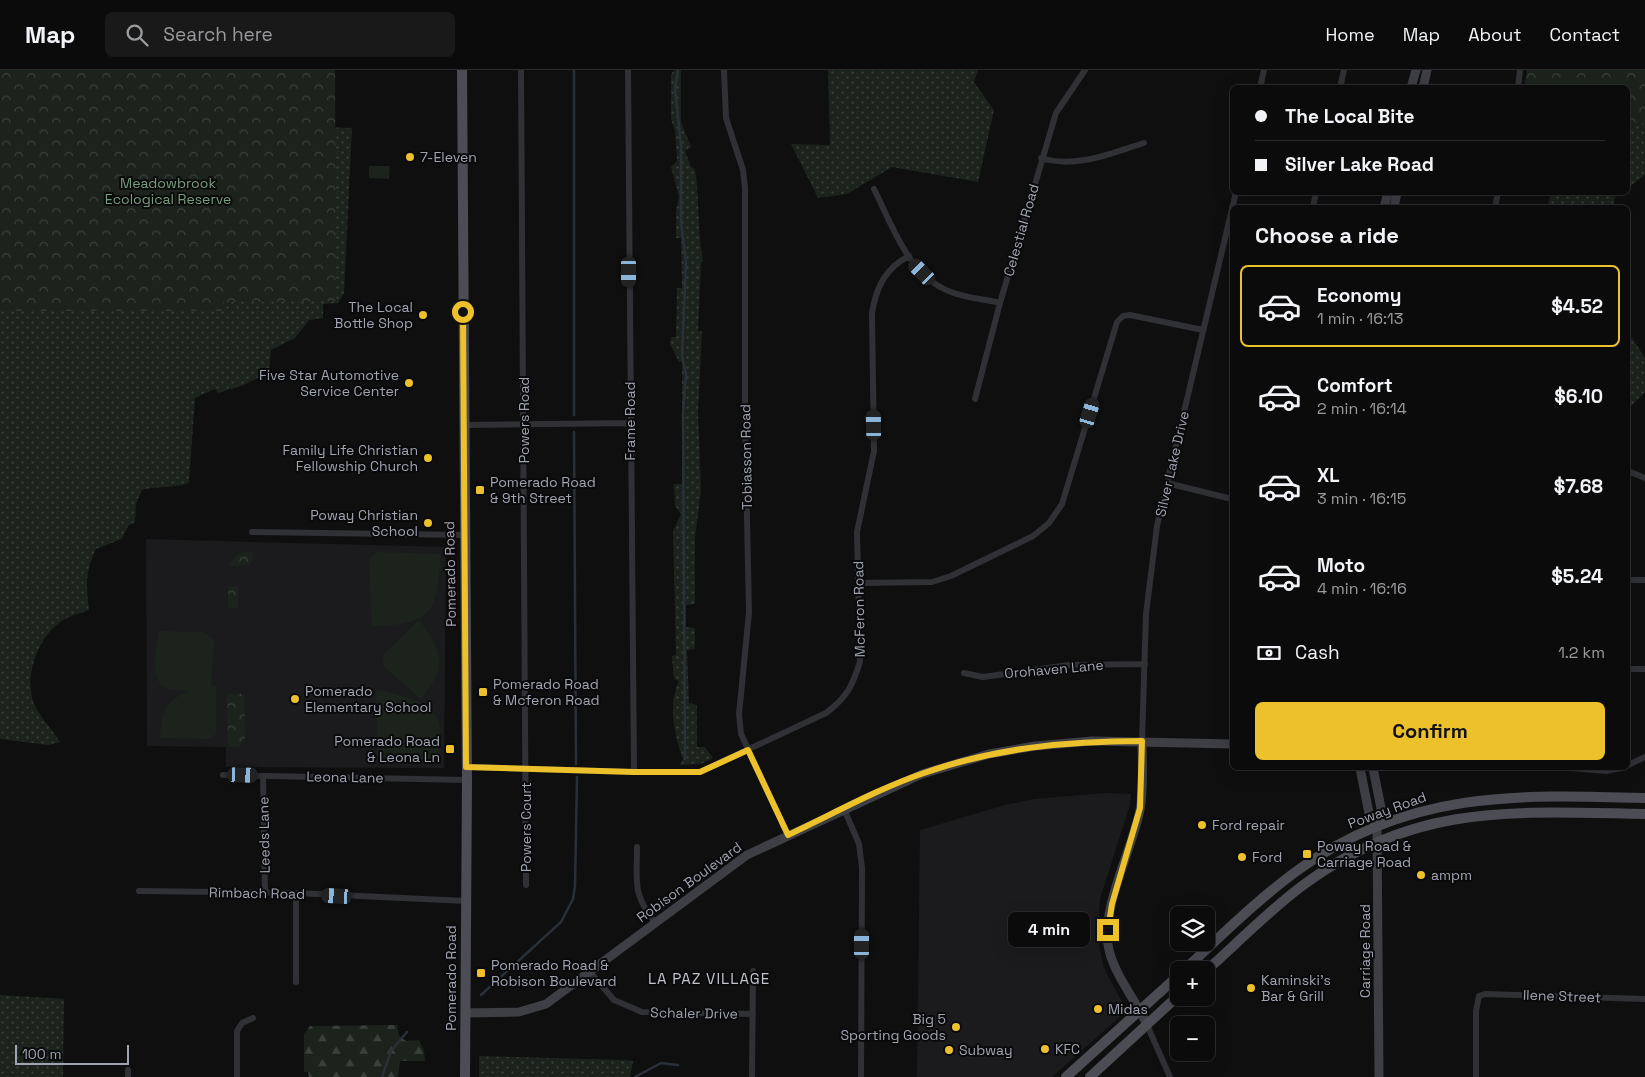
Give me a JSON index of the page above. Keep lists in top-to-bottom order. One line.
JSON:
{"streets":{"main road":["Pomerado Road","Poway Road"],"street":["Celestial Road","Powers Road","Frame Road","Tobiasson Road","Silver Lake Drive","McFeron Road","Orohaven Lane","Leona Lane","Powers Court","Leeds Lane","Robison Boulevard","Rimbach Road","Carriage Road","Ilene Street","Schaler Drive"]},"crossings":[["Powers Road","McFeron Road"],["Powers Road","Powers Court"],["Frame Road","McFeron Road"],["Tobiasson Road","McFeron Road"],["Tobiasson Road","Robison Boulevard"],["Silver Lake Drive","Orohaven Lane"],["Silver Lake Drive","Robison Boulevard"],["Pomerado Road","McFeron Road"],["Pomerado Road","Leona Lane"],["Pomerado Road","Robison Boulevard"],["Pomerado Road","Rimbach Road"],["McFeron Road","Powers Court"],["Leona Lane","Leeds Lane"],["Poway Road","Carriage Road"],["Leeds Lane","Rimbach Road"],["Robison Boulevard","Schaler Drive"]],"districts":["LA PAZ VILLAGE"],"parks":["Meadowbrook Ecological Reserve"],"places":{"other":["7-Eleven","The Local Bottle Shop","Five Star Automotive Service Center","Family Life Christian Fellowship Church","Poway Christian School","Pomerado Elementary School","Ford repair","Ford","ampm","Kaminski's Bar & Grill","Midas","Big 5 Sporting Goods","KFC","Subway"],"transit":["Pomerado Road & 9th Street","Pomerado Road & Mcferon Road","Pomerado Road & Leona Ln","Poway Road & Carriage Road","Pomerado Road & Robison Boulevard"]},"scale_bar":"100 m","page":{"header":"Map","search":"Search here","nav":["Home","Map","About","Contact"],"banner":["The Local Bite","Silver Lake Road"],"heading":"Choose a ride","list":[{"name":"Economy","note":"1 min · 16:13","value":"$4.52"},{"name":"Comfort","note":"2 min · 16:14","value":"$6.10"},{"name":"XL","note":"3 min · 16:15","value":"$7.68"},{"name":"Moto","note":"4 min · 16:16","value":"$5.24"}],"pay":["Cash","1.2 km"],"buttons":"Confirm","map_buttons":["+","−"],"bubble":"4 min","scale":"100 m"}}
